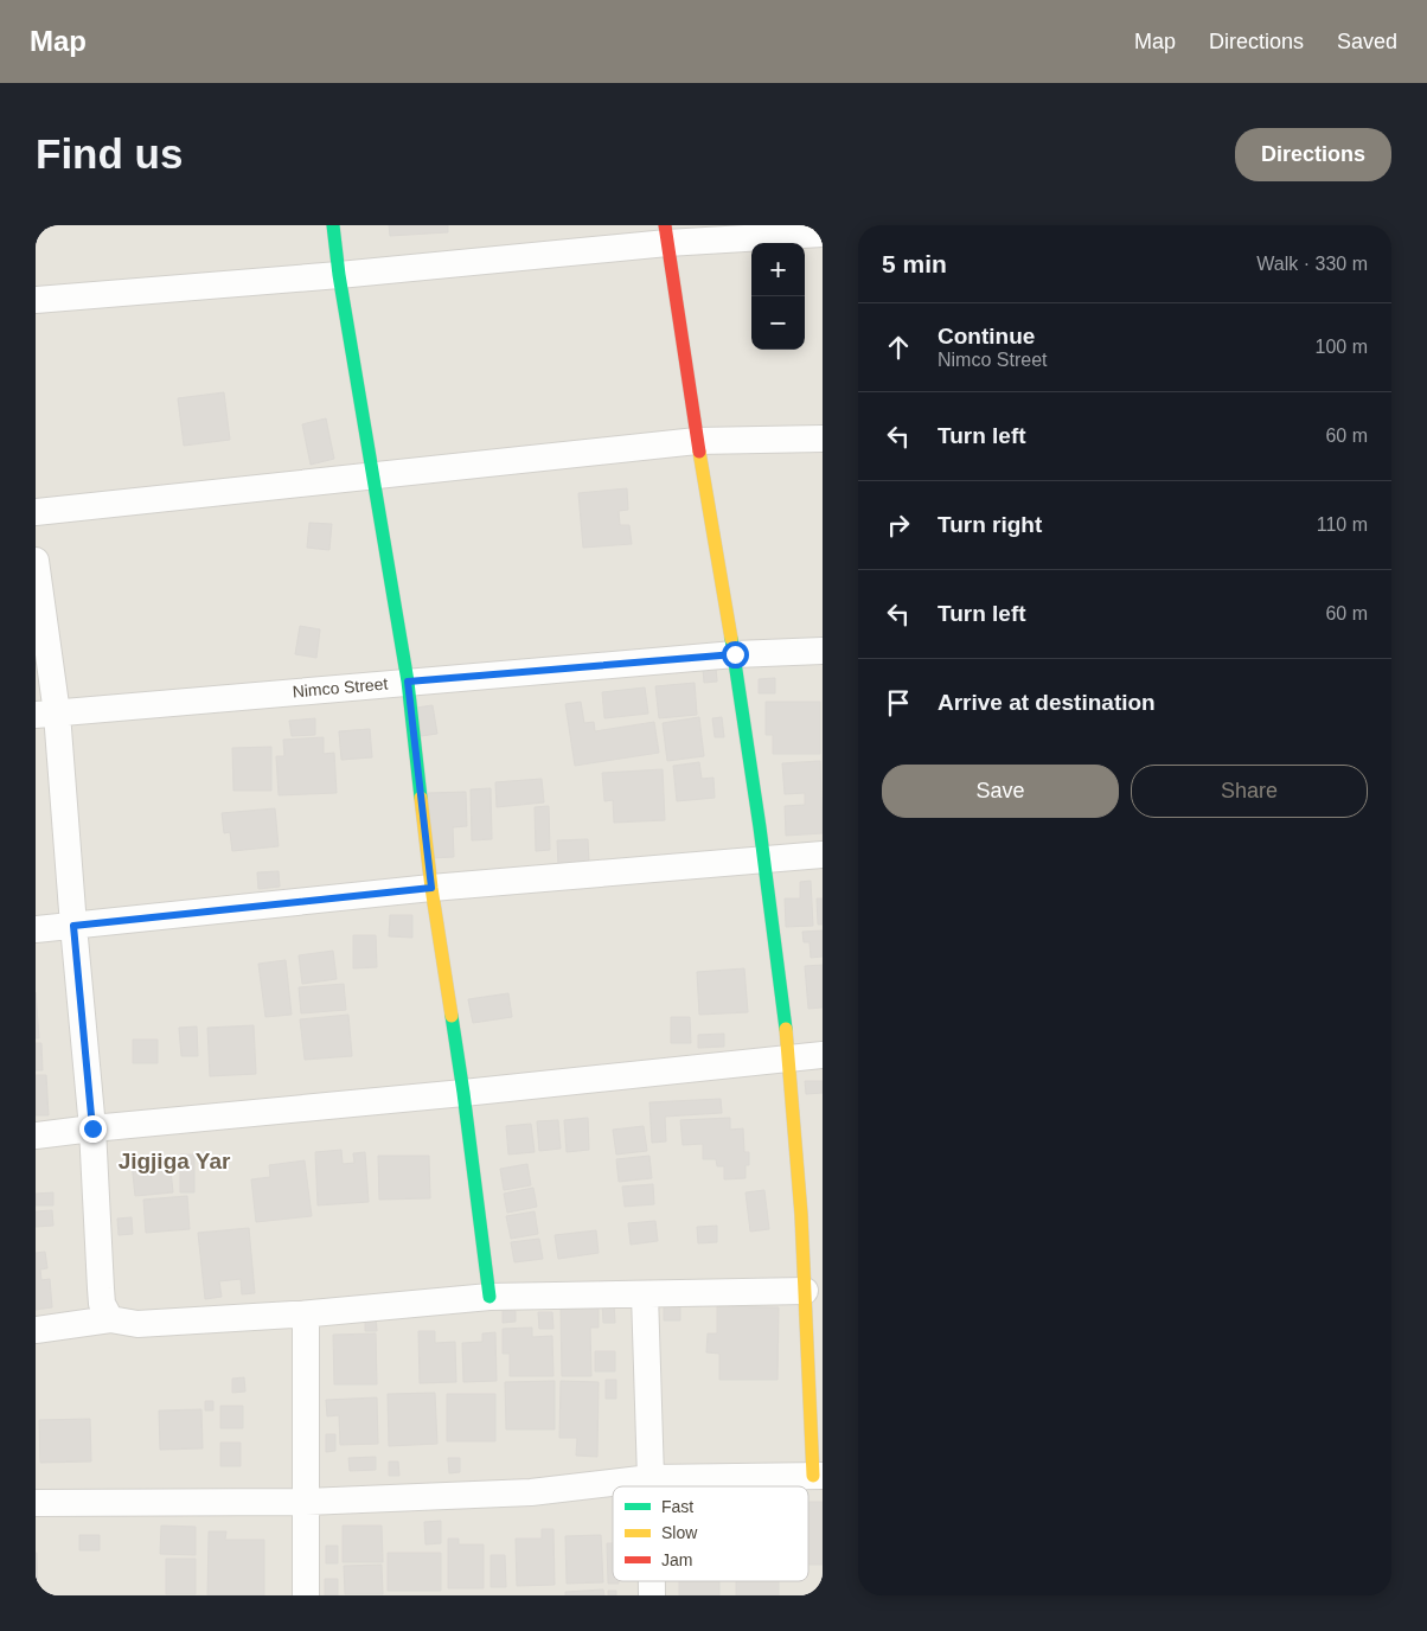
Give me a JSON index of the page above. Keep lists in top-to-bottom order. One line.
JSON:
{"streets":{"street":["Nimco Street"]},"districts":["Jigjiga Yar"],"legend":["Fast","Slow","Jam"],"page":{"header":"Map","nav":["Map","Directions","Saved"],"buttons":["Directions",["Save","Share"]],"title":"Find us","heading":["5 min","Walk · 330 m"],"map_buttons":["+","−"],"list":[["Continue","Nimco Street","100 m"],["Turn left","60 m"],["Turn right","110 m"],["Turn left","60 m"],"Arrive at destination"]}}
